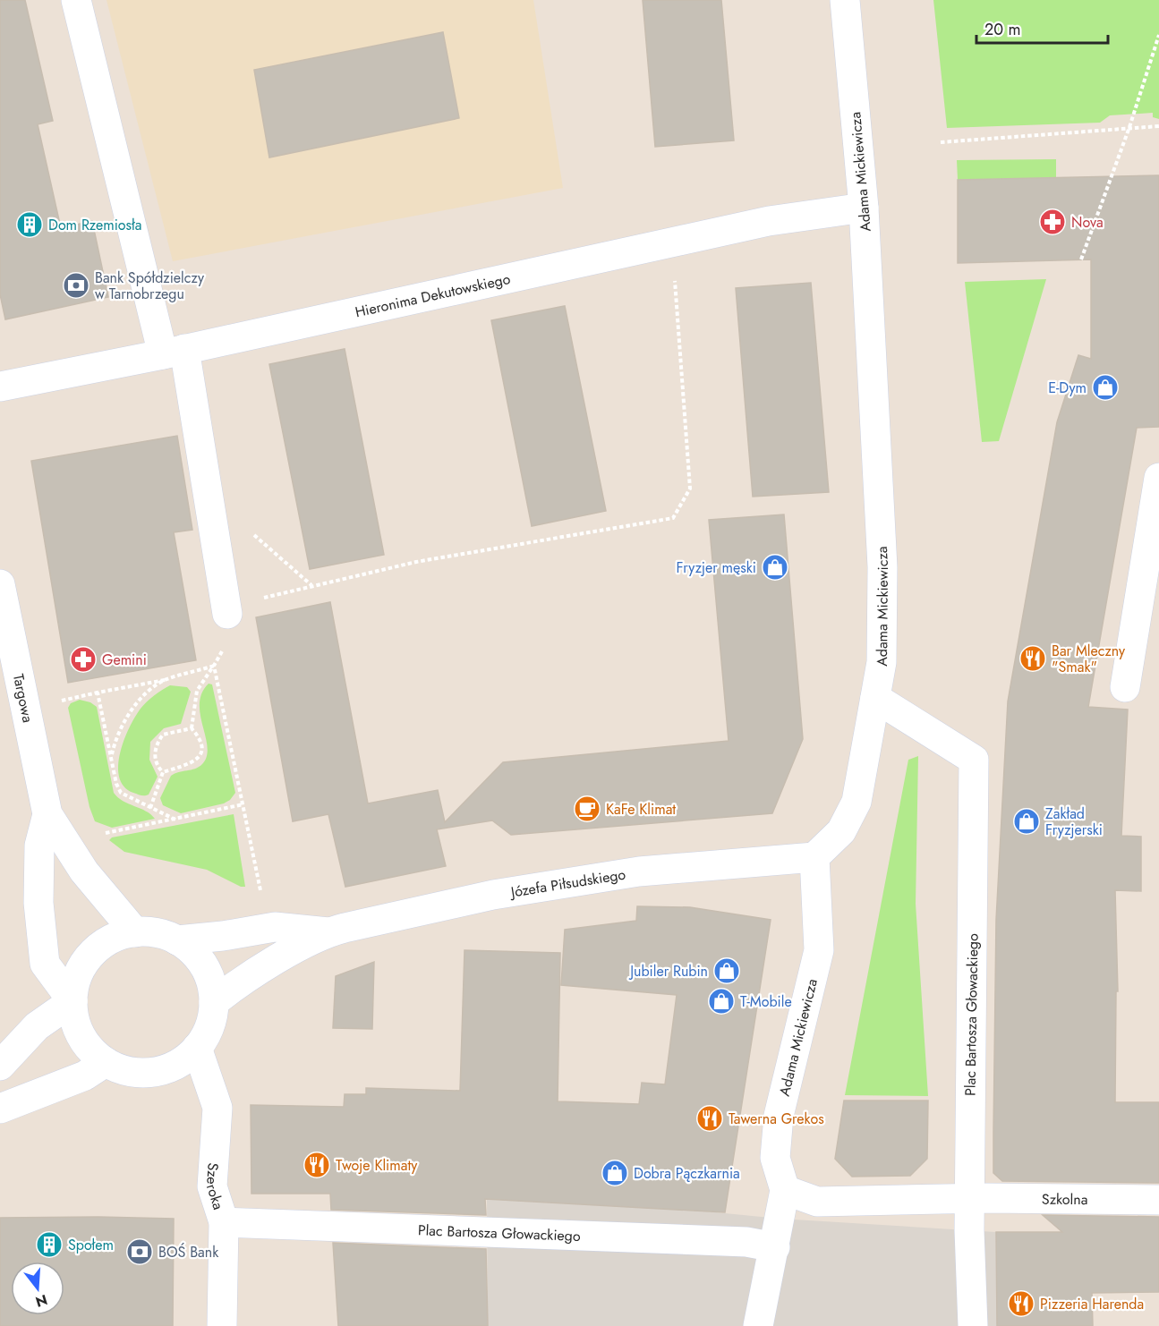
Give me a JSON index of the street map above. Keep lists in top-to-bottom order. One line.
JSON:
{"streets":{"street":["Adama Mickiewicza","Hieronima Dekutowskiego","Targowa","Józefa Piłsudskiego","Plac Bartosza Głowackiego","Szeroka","Szkolna"]},"crossings":[["Adama Mickiewicza","Hieronima Dekutowskiego"],["Adama Mickiewicza","Józefa Piłsudskiego"],["Adama Mickiewicza","Plac Bartosza Głowackiego"],["Targowa","Józefa Piłsudskiego"],["Targowa","Szeroka"],["Józefa Piłsudskiego","Szeroka"],["Plac Bartosza Głowackiego","Szeroka"],["Plac Bartosza Głowackiego","Szkolna"]],"places":{"pharmacy":["Nova","Gemini"],"building":["Dom Rzemiosła","Społem"],"bank":["Bank Spółdzielczy w Tarnobrzegu","BOŚ Bank"],"shop":["E-Dym","Fryzjer męski","Zakład Fryzjerski","Jubiler Rubin","T-Mobile","Dobra Pączkarnia"],"restaurant":["Bar Mleczny \"Smak\"","Tawerna Grekos","Twoje Klimaty","Pizzeria Harenda"],"cafe":["KaFe Klimat"]},"scale_bar":"20 m","north":"bottom"}
